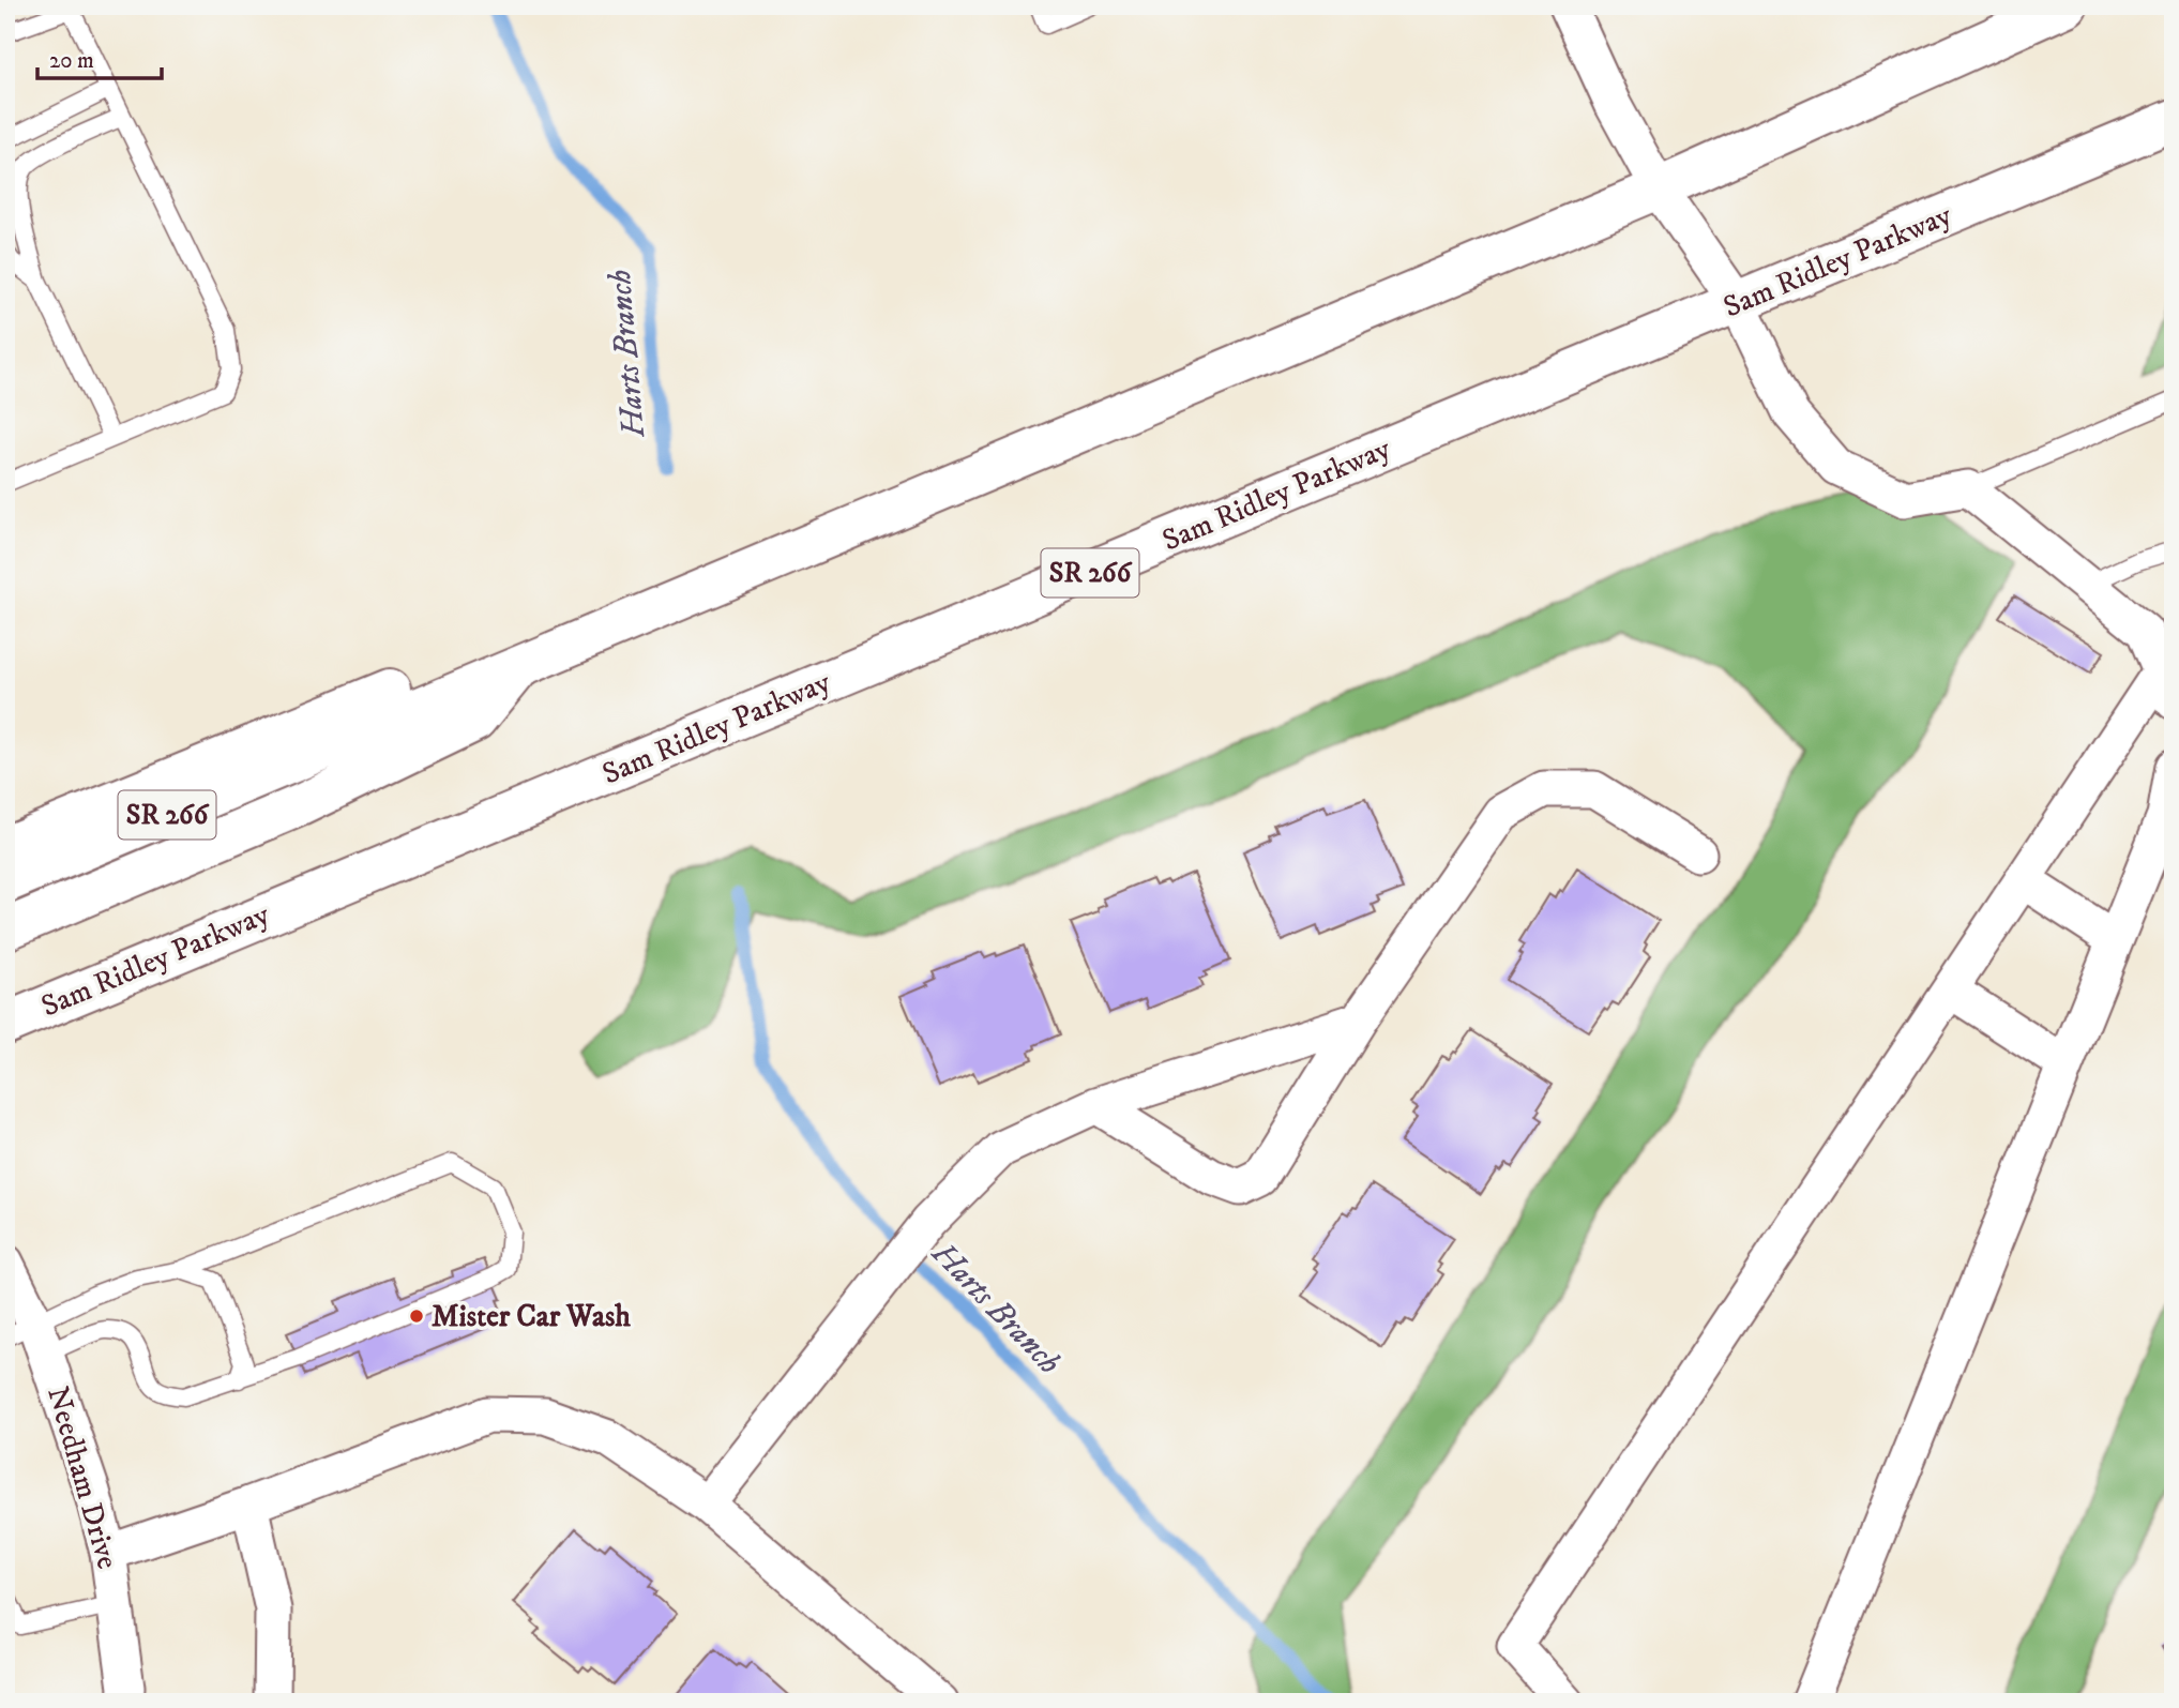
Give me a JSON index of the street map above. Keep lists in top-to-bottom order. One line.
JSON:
{"streets":{"main road":["Sam Ridley Parkway","SR 266"],"street":["Needham Drive"]},"water":["Harts Branch"],"places":["Mister Car Wash"],"scale_bar":"20 m"}
